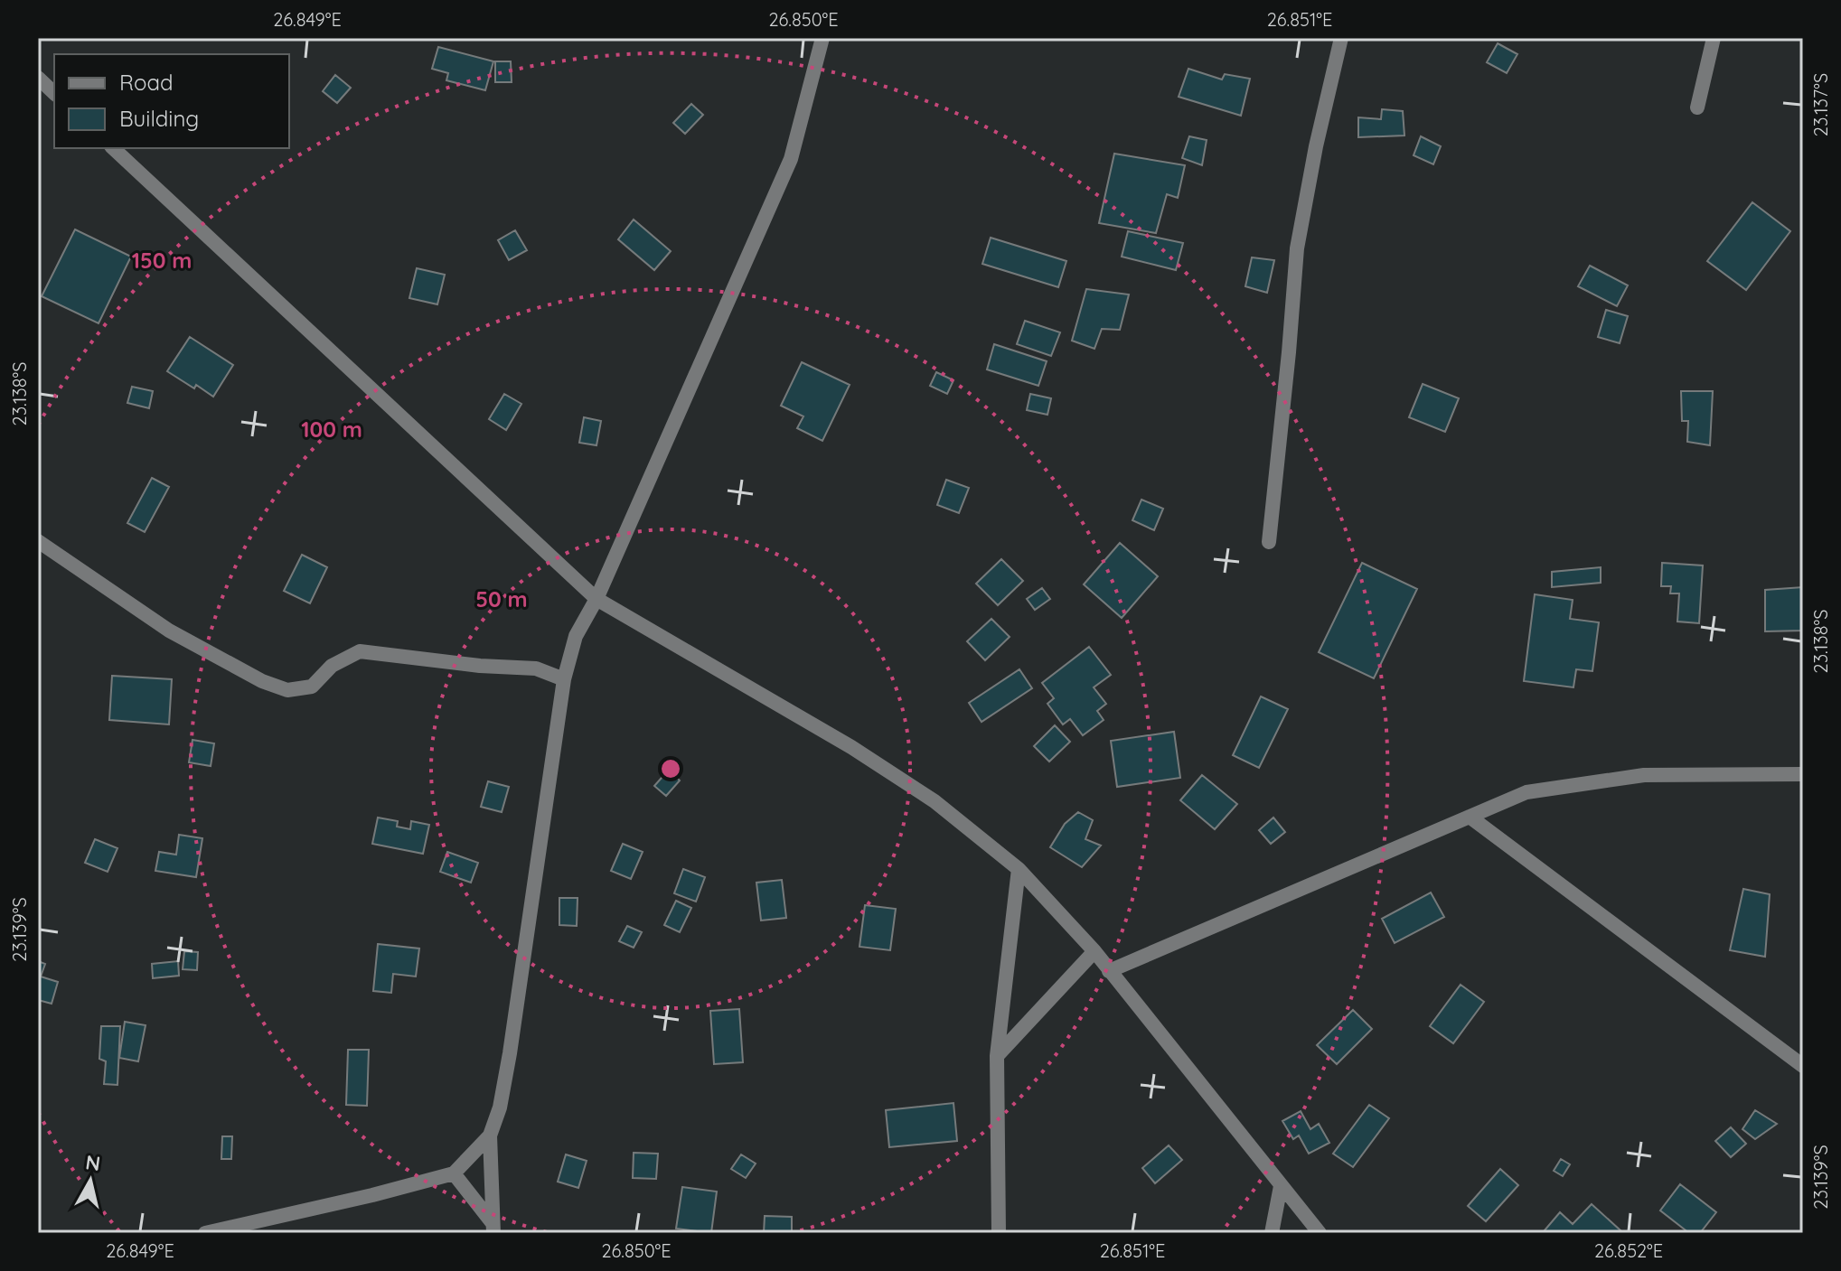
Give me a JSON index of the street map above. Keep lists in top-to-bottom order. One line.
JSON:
{"legend":["Road","Building"],"north":"top","coordinates":["26.849°E","26.850°E","26.851°E","23.137°S","23.138°S","23.139°S","26.852°E"],"rings":["150 m","100 m","50 m"]}
